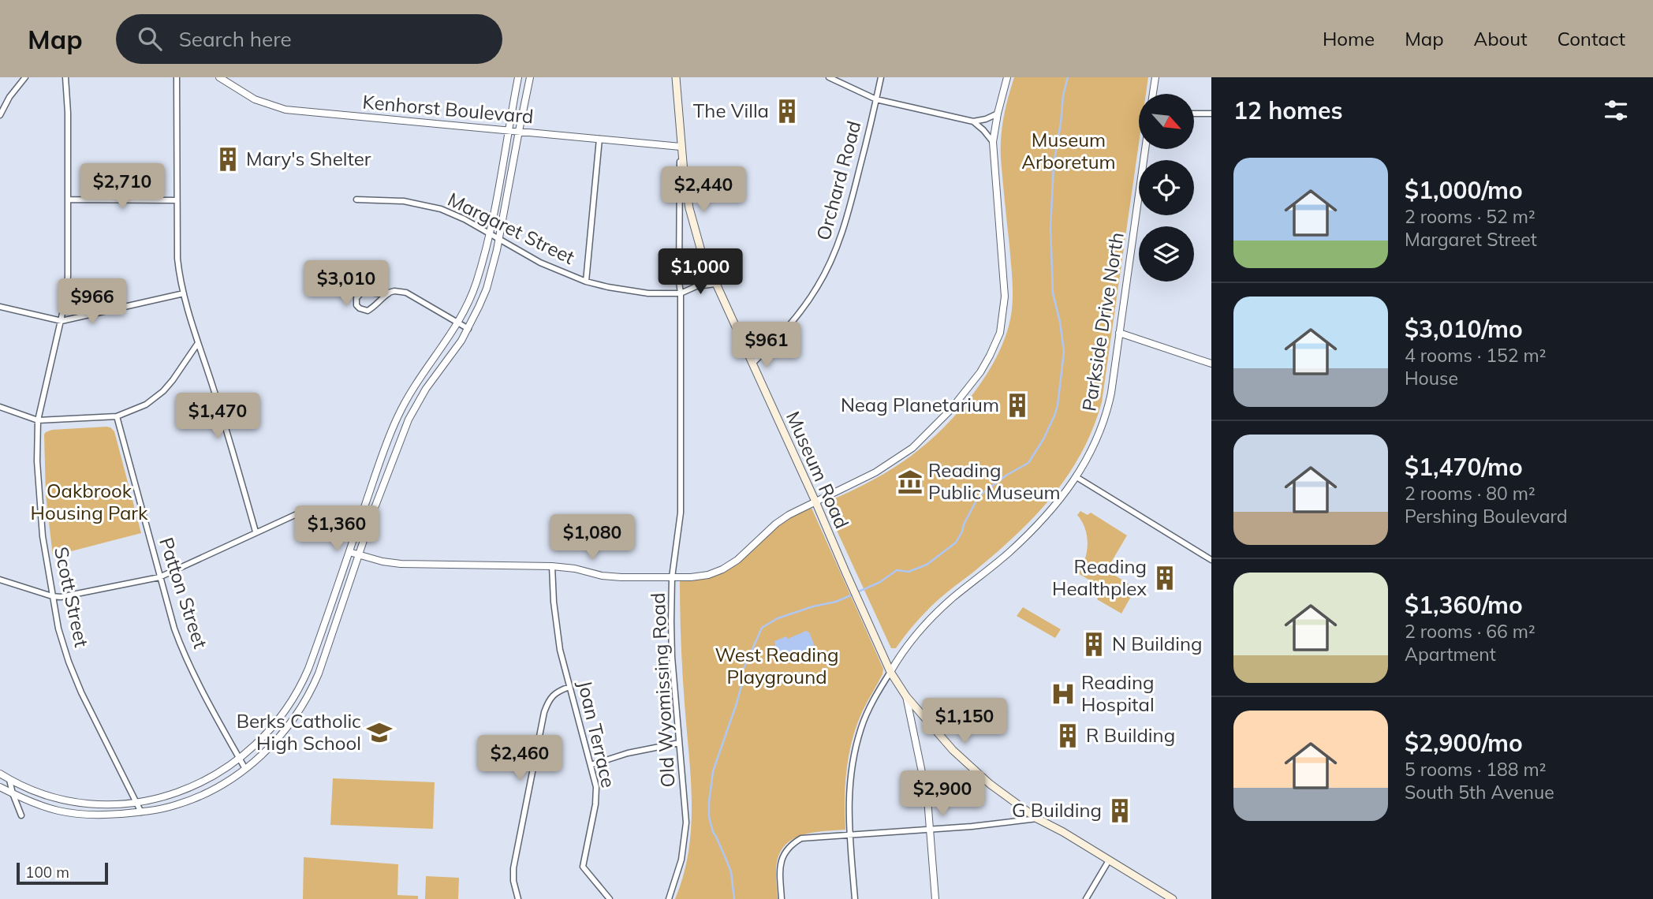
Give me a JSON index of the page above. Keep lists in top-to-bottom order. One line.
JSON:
{"streets":{"main road":["Museum Road"],"street":["Kenhorst Boulevard","Orchard Road","Margaret Street","Parkside Drive North","Patton Street","Scott Street","Old Wyomissing Road","Joan Terrace"]},"crossings":[["Kenhorst Boulevard","Museum Road"],["Kenhorst Boulevard","Old Wyomissing Road"],["Orchard Road","Museum Road"],["Margaret Street","Museum Road"],["Margaret Street","Old Wyomissing Road"],["Parkside Drive North","Museum Road"],["Museum Road","Old Wyomissing Road"]],"parks":["Museum Arboretum","Oakbrook Housing Park","West Reading Playground"],"places":{"building":["The Villa","Mary's Shelter","Neag Planetarium","Reading Healthplex","N Building","R Building","G Building"],"museum":["Reading Public Museum"],"hospital":["Reading Hospital"],"school or university":["Berks Catholic High School"]},"scale_bar":"100 m","north":"bottom right","page":{"header":"Map","search":"Search here","nav":["Home","Map","About","Contact"],"heading":"12 homes","list":[{"name":"$1,000/mo","note":"2 rooms · 52 m² · Margaret Street"},{"name":"$3,010/mo","note":"4 rooms · 152 m² · House"},{"name":"$1,470/mo","note":"2 rooms · 80 m² · Pershing Boulevard"},{"name":"$1,360/mo","note":"2 rooms · 66 m² · Apartment"},{"name":"$2,900/mo","note":"5 rooms · 188 m² · South 5th Avenue"}],"price":["$2,710","$2,440","$1,000","$3,010","$966","$961","$1,470","$1,360","$1,080","$1,150","$2,460","$2,900"],"scale":"100 m"}}
